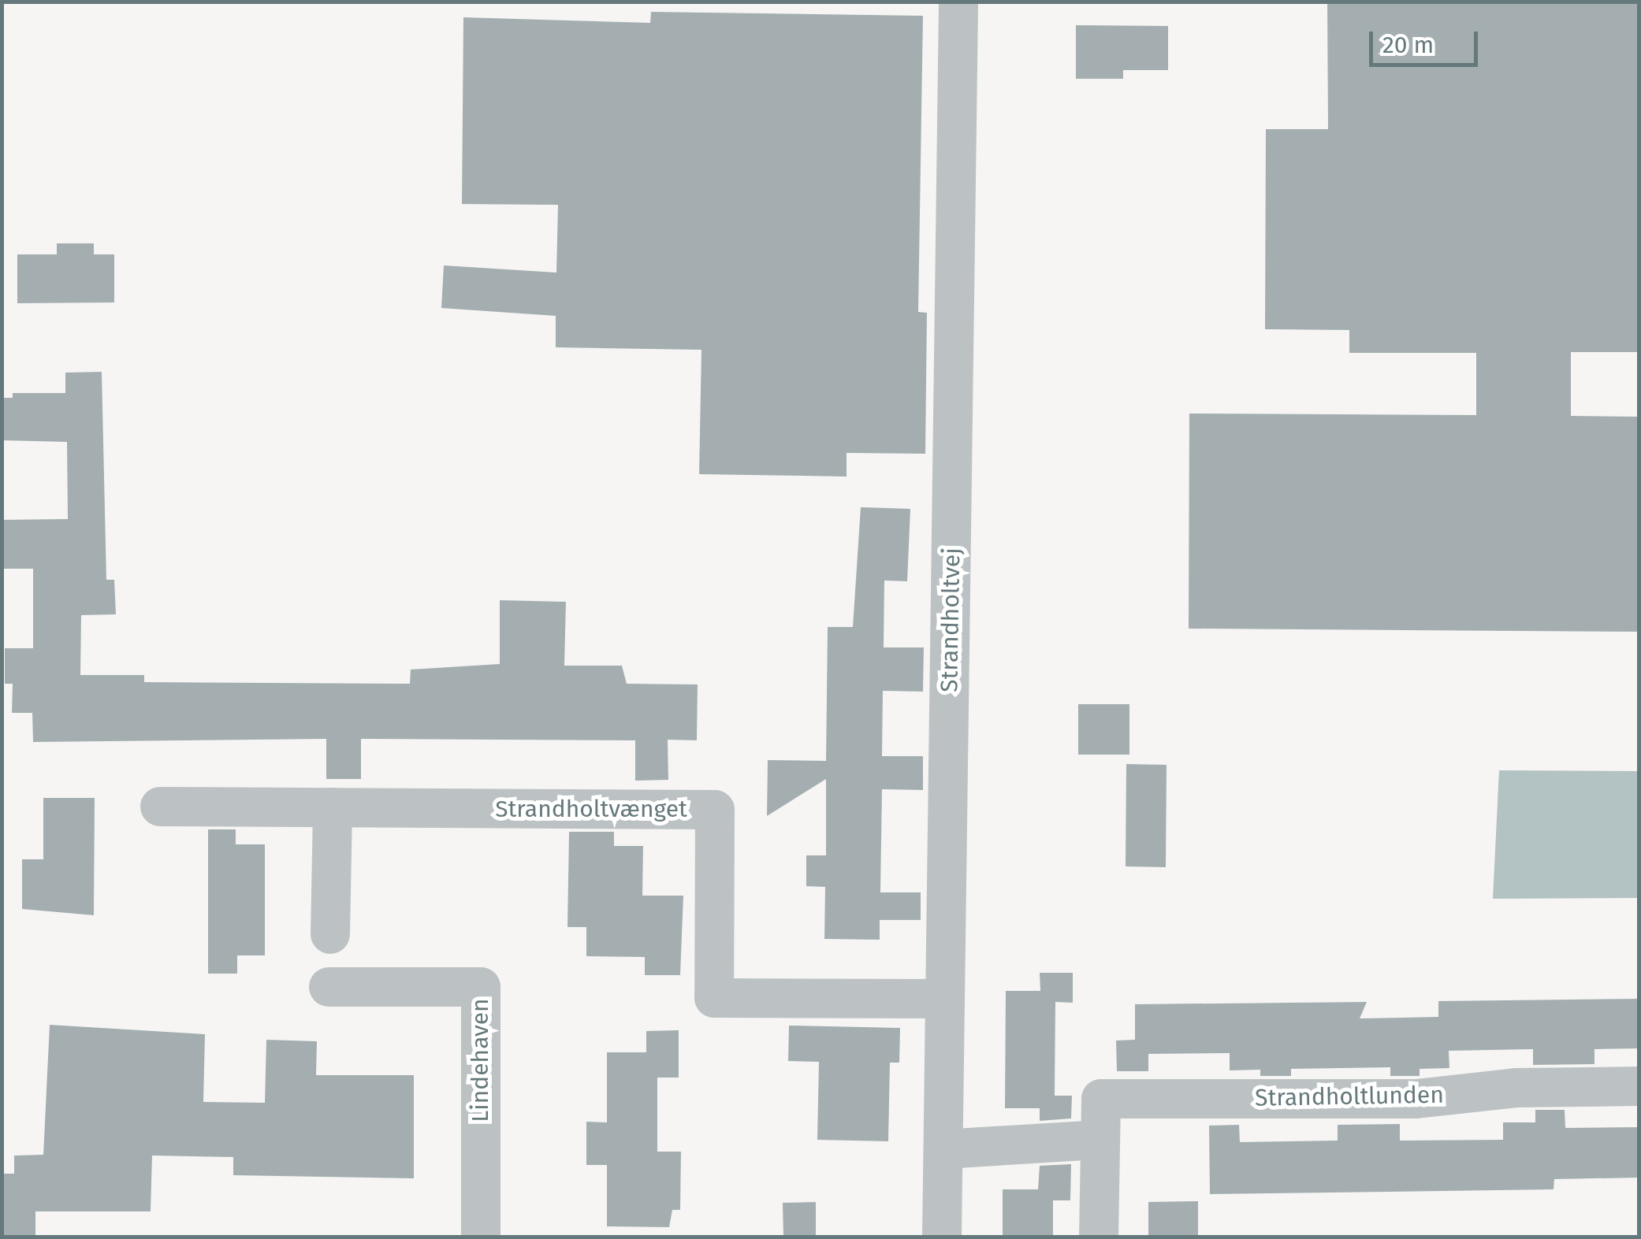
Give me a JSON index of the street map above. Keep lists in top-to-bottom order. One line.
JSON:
{"streets":{"street":["Strandholtvej","Strandholtvænget","Lindehaven","Strandholtlunden"]},"crossings":[["Strandholtvej","Strandholtvænget"]],"scale_bar":"20 m"}
